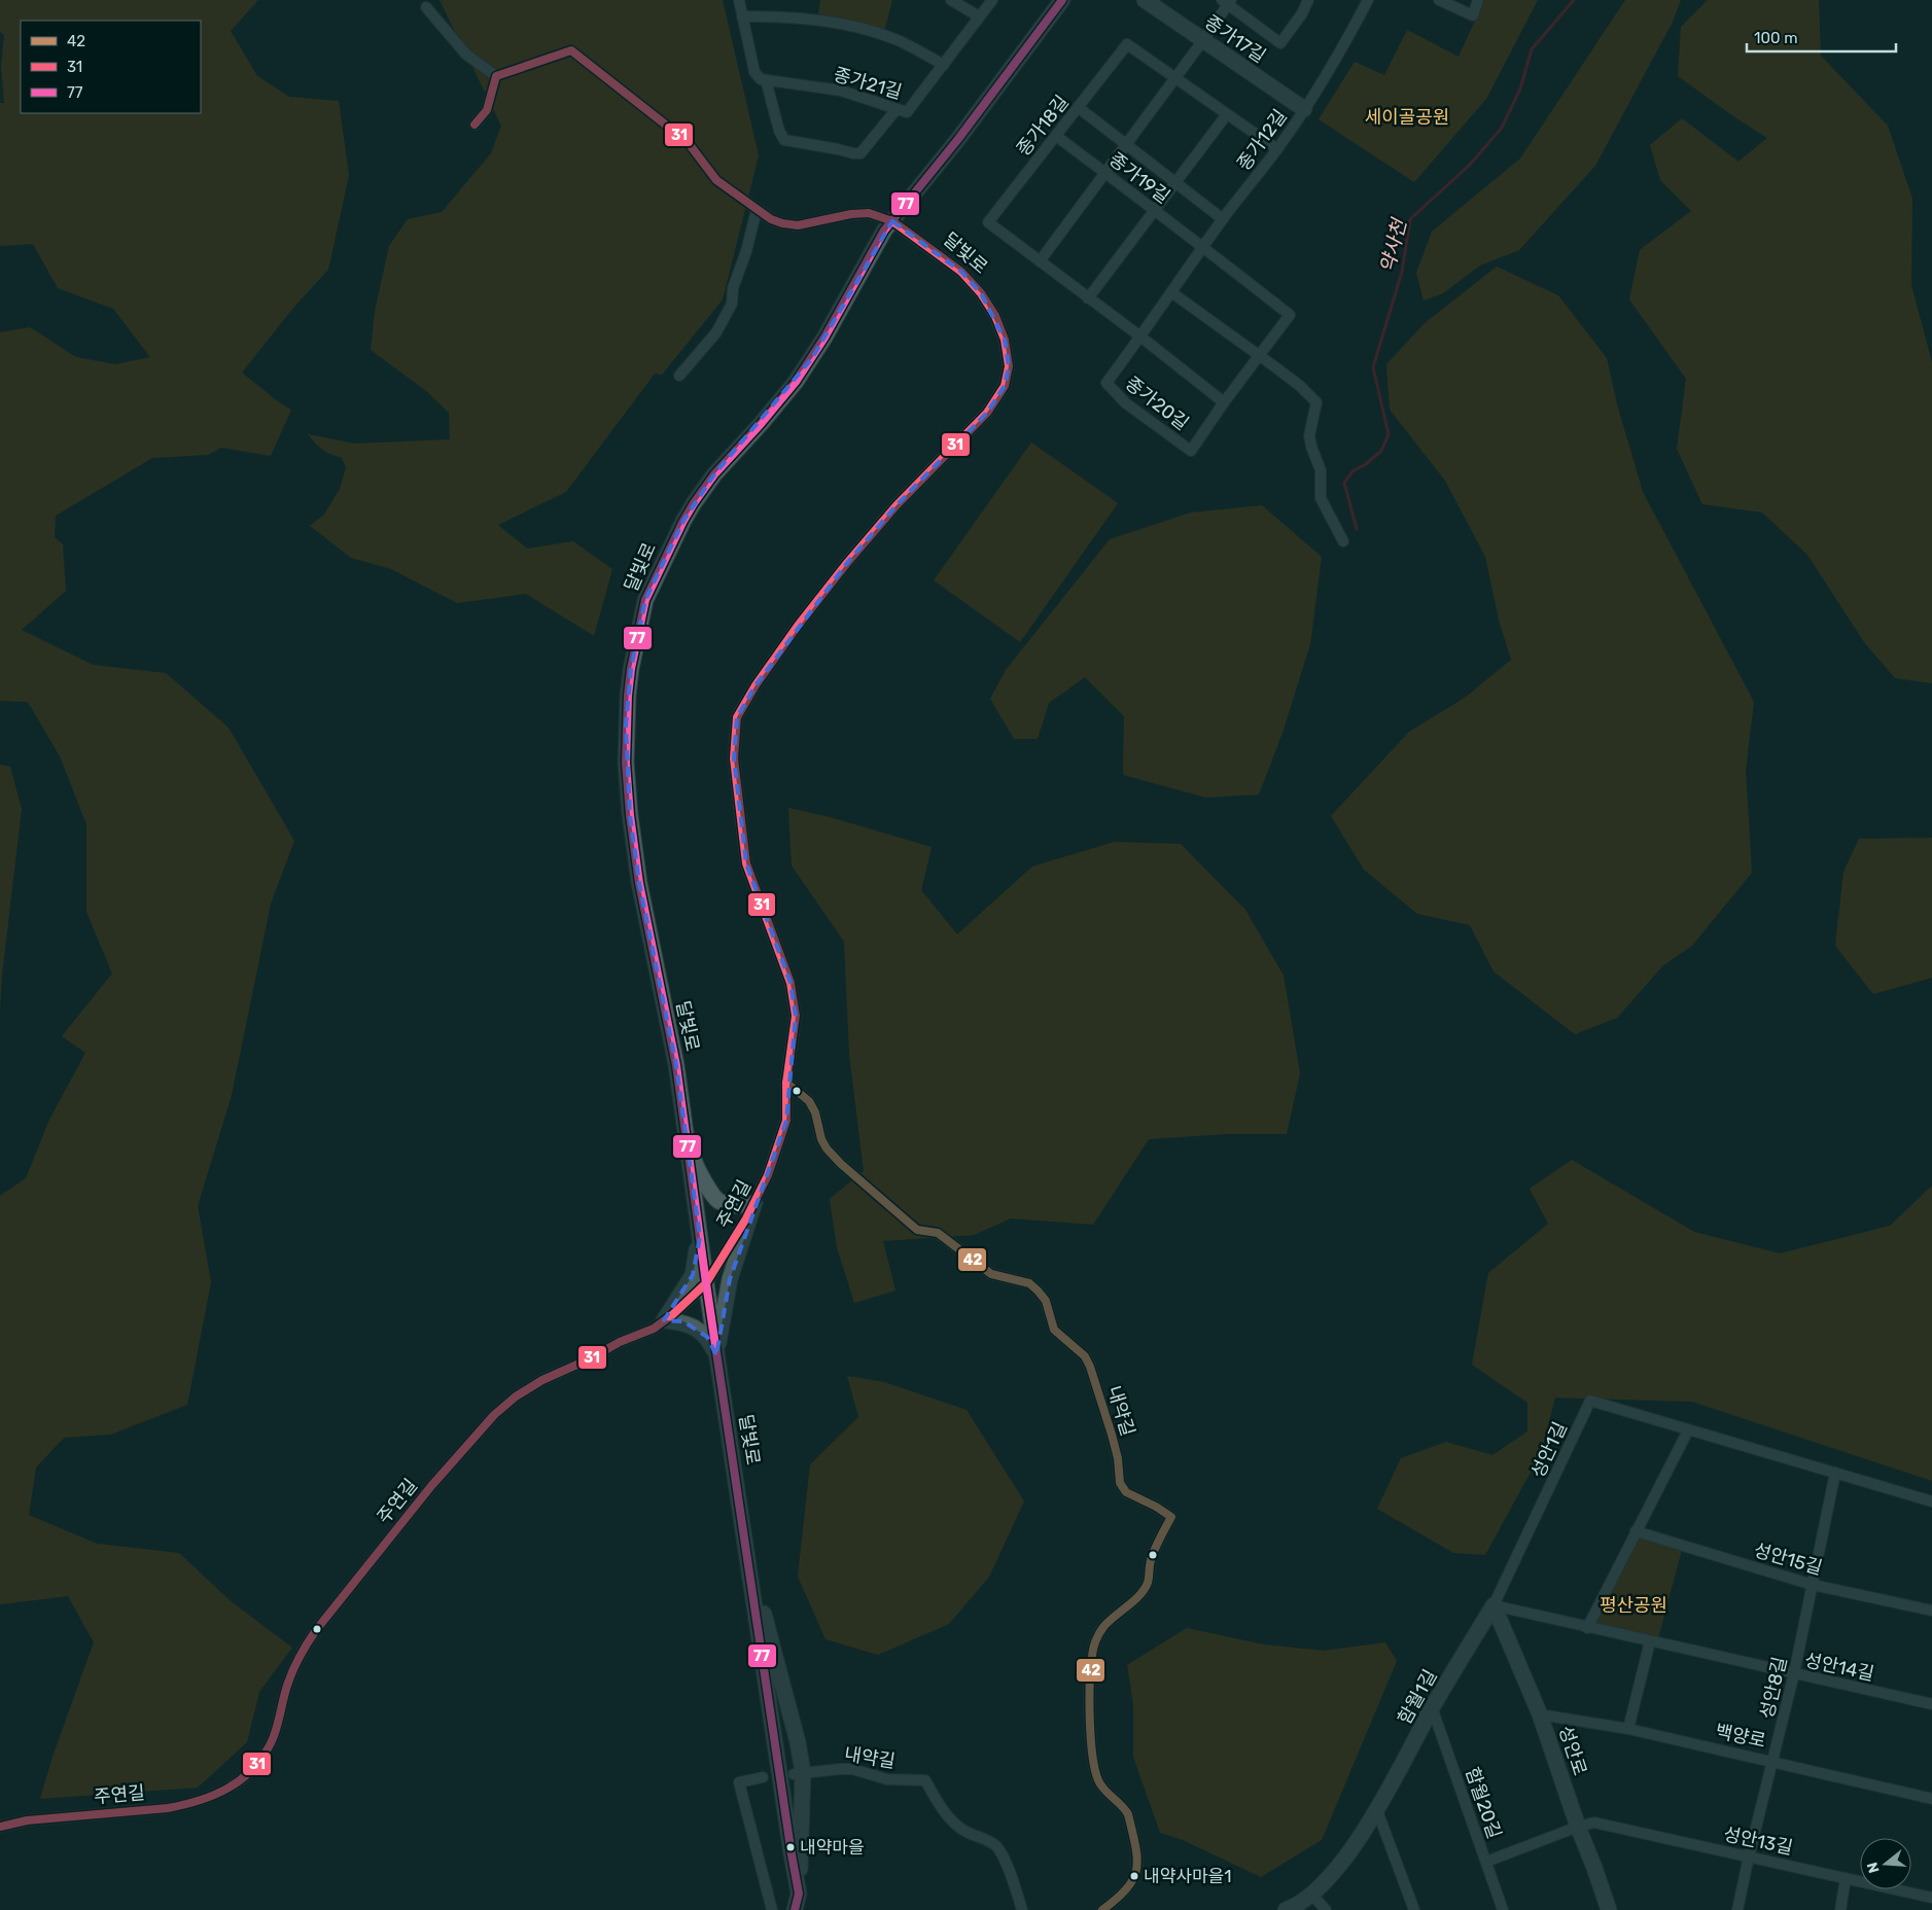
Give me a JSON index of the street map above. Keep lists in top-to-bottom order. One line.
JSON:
{"streets":{"main road":["종가17길","달빛로","함월1길","성안로"],"street":["종가21길","종가18길","종가12길","종가19길","종가20길","주연길","내약길","성안1길","성안15길","성안14길","성안8길","백양로","함월20길","성안13길"]},"crossings":[["종가17길","종가12길"],["종가18길","종가12길"],["종가18길","종가19길"],["종가18길","종가20길"],["종가12길","종가19길"],["종가12길","종가20길"],["종가19길","종가20길"],["달빛로","주연길"],["달빛로","내약길"],["주연길","내약길"],["성안1길","성안14길"],["성안1길","성안8길"],["성안1길","함월1길"],["성안1길","성안로"],["성안15길","성안8길"],["성안14길","성안8길"],["성안14길","함월1길"],["성안14길","성안로"],["성안8길","백양로"],["성안8길","성안13길"],["함월1길","성안로"],["함월1길","함월20길"],["백양로","성안로"],["성안로","성안13길"],["함월20길","성안13길"]],"water":["약사천"],"parks":["세이골공원","평산공원"],"places":["내약마을","내약사마을1"],"lines":["transit line 77","transit line 31","transit line 42"],"legend":["42","31","77"],"scale_bar":"100 m","north":"left"}
